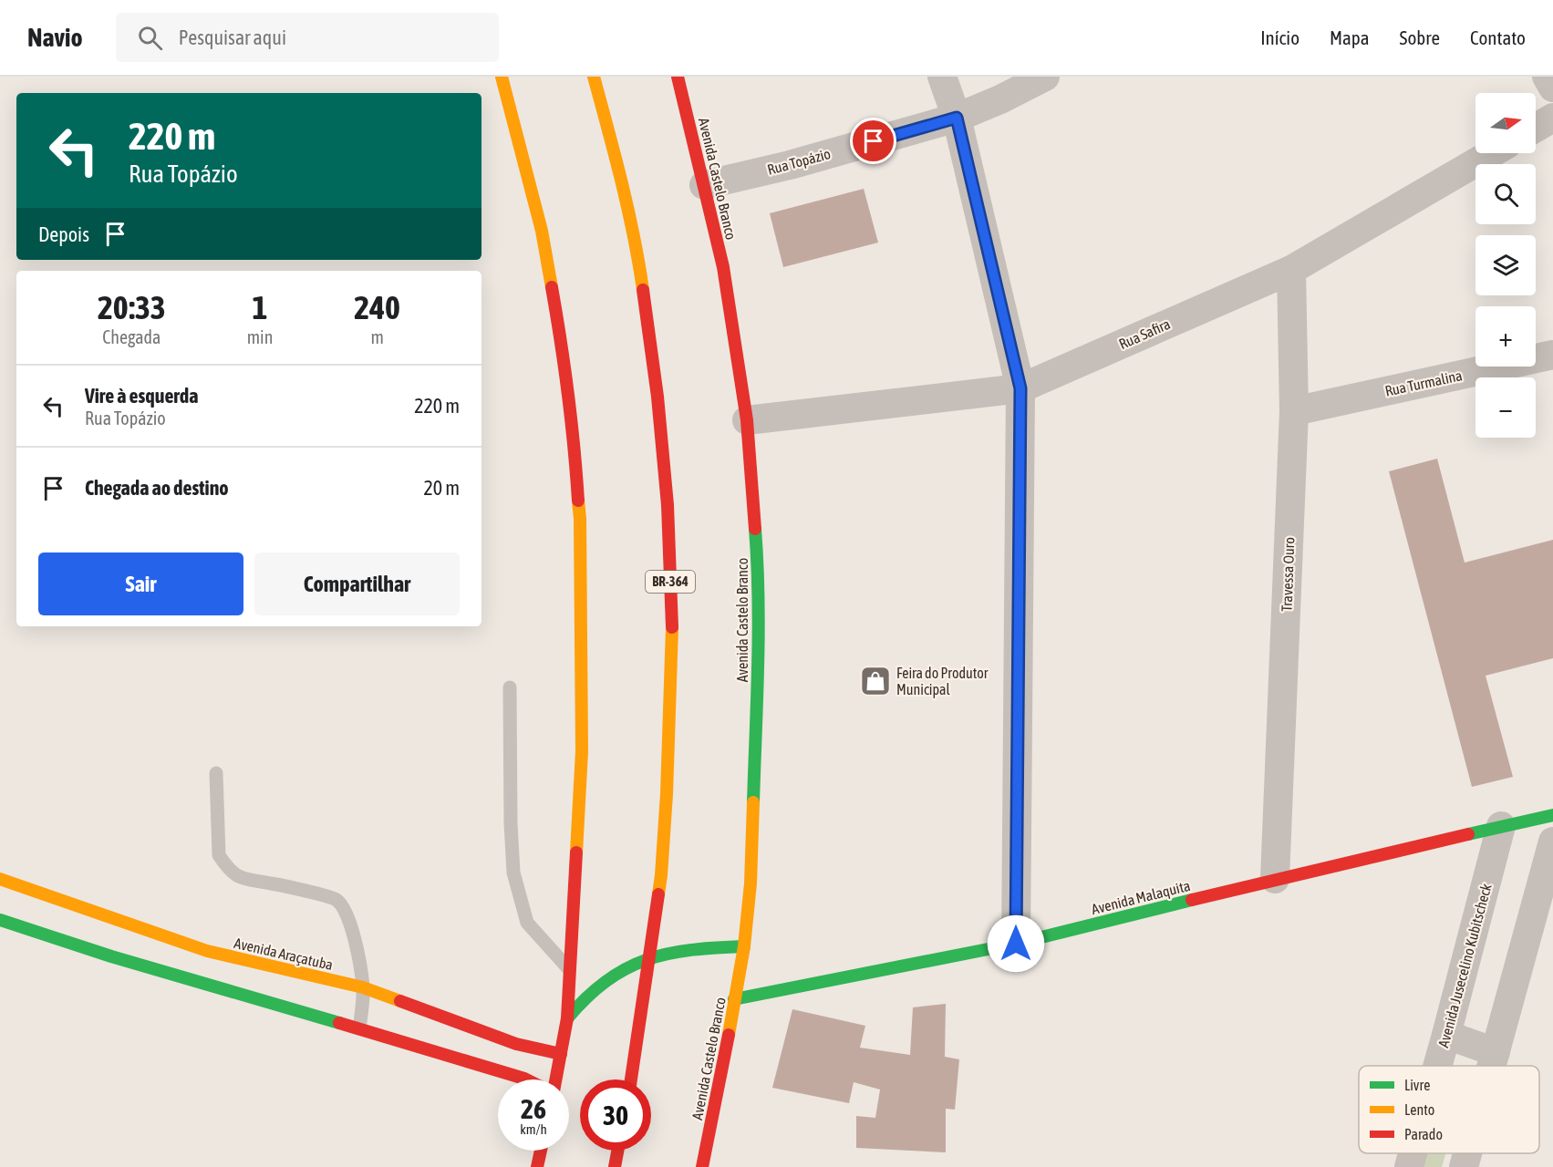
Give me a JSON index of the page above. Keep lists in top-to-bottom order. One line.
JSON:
{"streets":{"main road":["Avenida Castelo Branco","BR-364","Avenida Malaquita","Avenida Araçatuba"],"street":["Rua Topázio","Rua Safira","Rua Turmalina","Travessa Ouro","Avenida Jusecelino Kubitscheck"]},"crossings":[["Rua Topázio","Avenida Castelo Branco"],["Avenida Castelo Branco","Rua Safira"],["Avenida Castelo Branco","Avenida Malaquita"],["Rua Safira","Travessa Ouro"],["Rua Turmalina","Travessa Ouro"],["Travessa Ouro","Avenida Malaquita"],["Avenida Malaquita","Avenida Jusecelino Kubitscheck"]],"places":{"shop":["Feira do Produtor Municipal"]},"legend":["Livre","Lento","Parado"],"north":"right","page":{"header":"Navio","search":"Pesquisar aqui","nav":["Início","Mapa","Sobre","Contato"],"map_buttons":["+","−"],"turn":["220 m","Rua Topázio"],"then":"Depois","eta":["20:33","Chegada","1","min","240","m"],"list":[{"name":"Vire à esquerda","note":"Rua Topázio","value":"220 m"},{"name":"Chegada ao destino","value":"20 m"}],"buttons":["Sair","Compartilhar"],"speed":"26 km/h","limit":"30"}}
